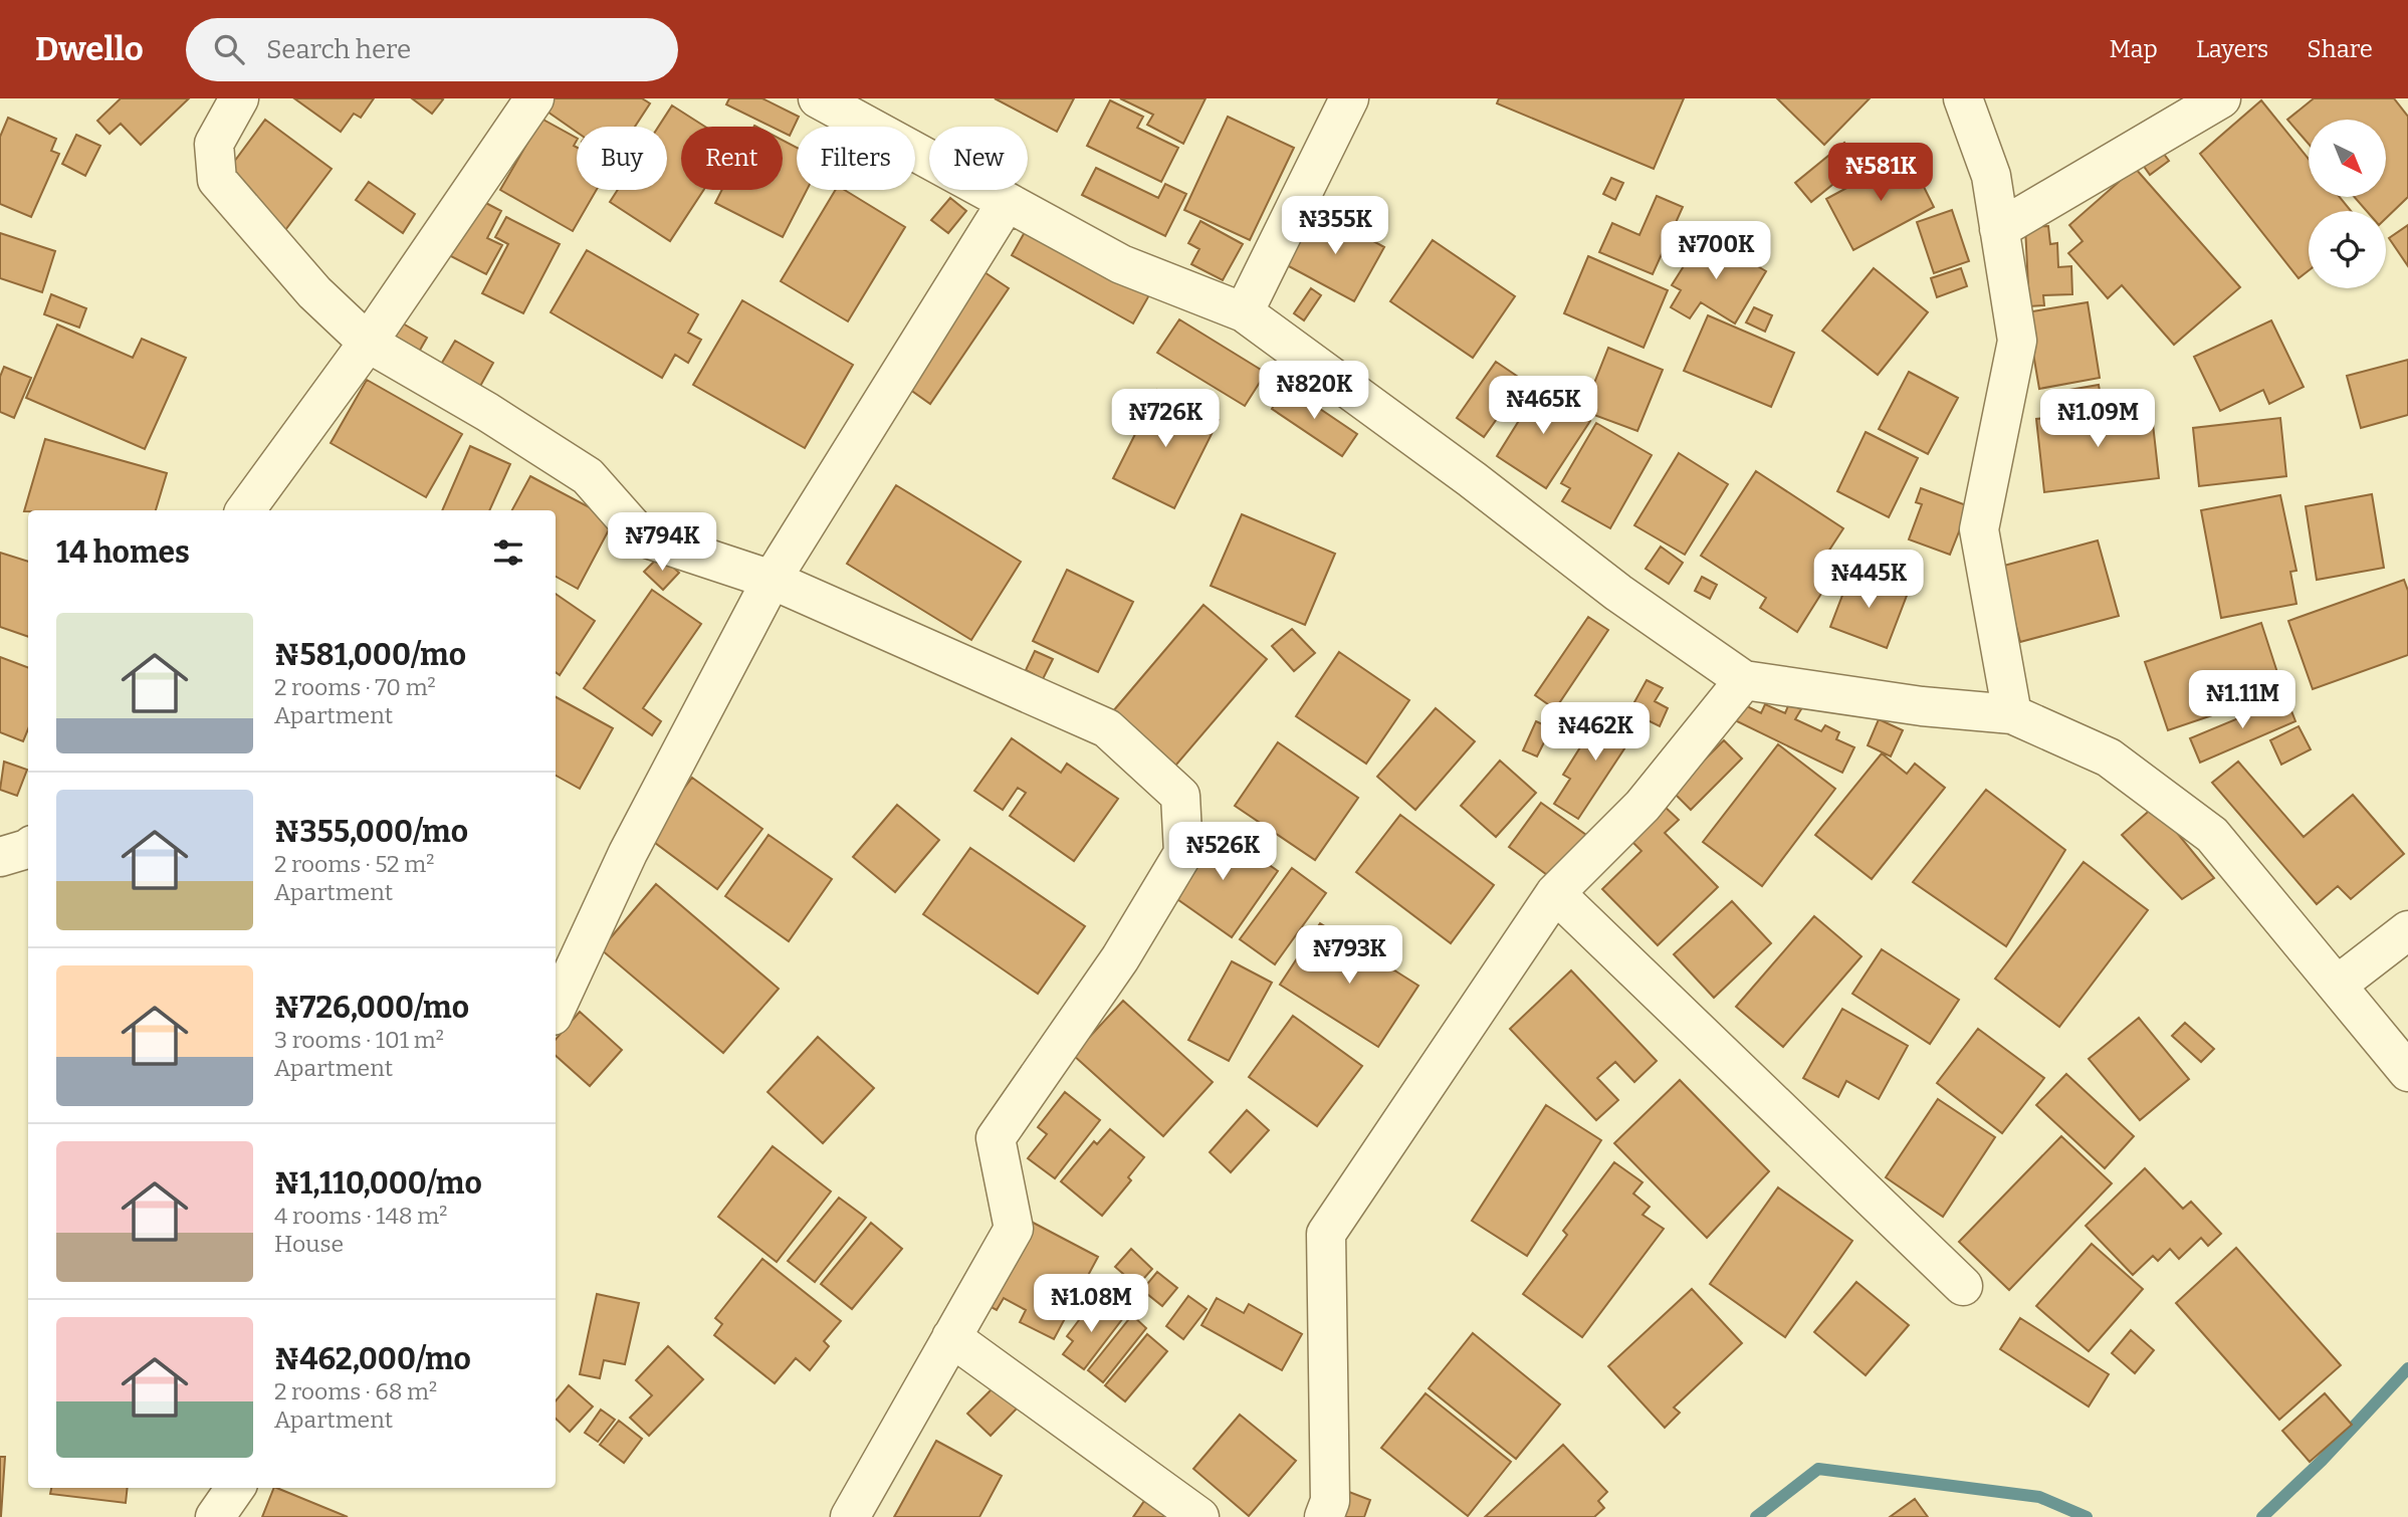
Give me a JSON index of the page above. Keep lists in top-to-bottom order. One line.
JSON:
{"north":"bottom right","page":{"header":"Dwello","search":"Search here","nav":["Map","Layers","Share"],"chip":["Buy","Rent","Filters","New"],"price":["₦581K","₦355K","₦700K","₦820K","₦465K","₦726K","₦1.09M","₦794K","₦445K","₦1.11M","₦462K","₦526K","₦793K","₦1.08M"],"heading":"14 homes","list":[{"name":"₦581,000/mo","note":"2 rooms · 70 m² · Apartment"},{"name":"₦355,000/mo","note":"2 rooms · 52 m² · Apartment"},{"name":"₦726,000/mo","note":"3 rooms · 101 m² · Apartment"},{"name":"₦1,110,000/mo","note":"4 rooms · 148 m² · House"},{"name":"₦462,000/mo","note":"2 rooms · 68 m² · Apartment"}]}}
